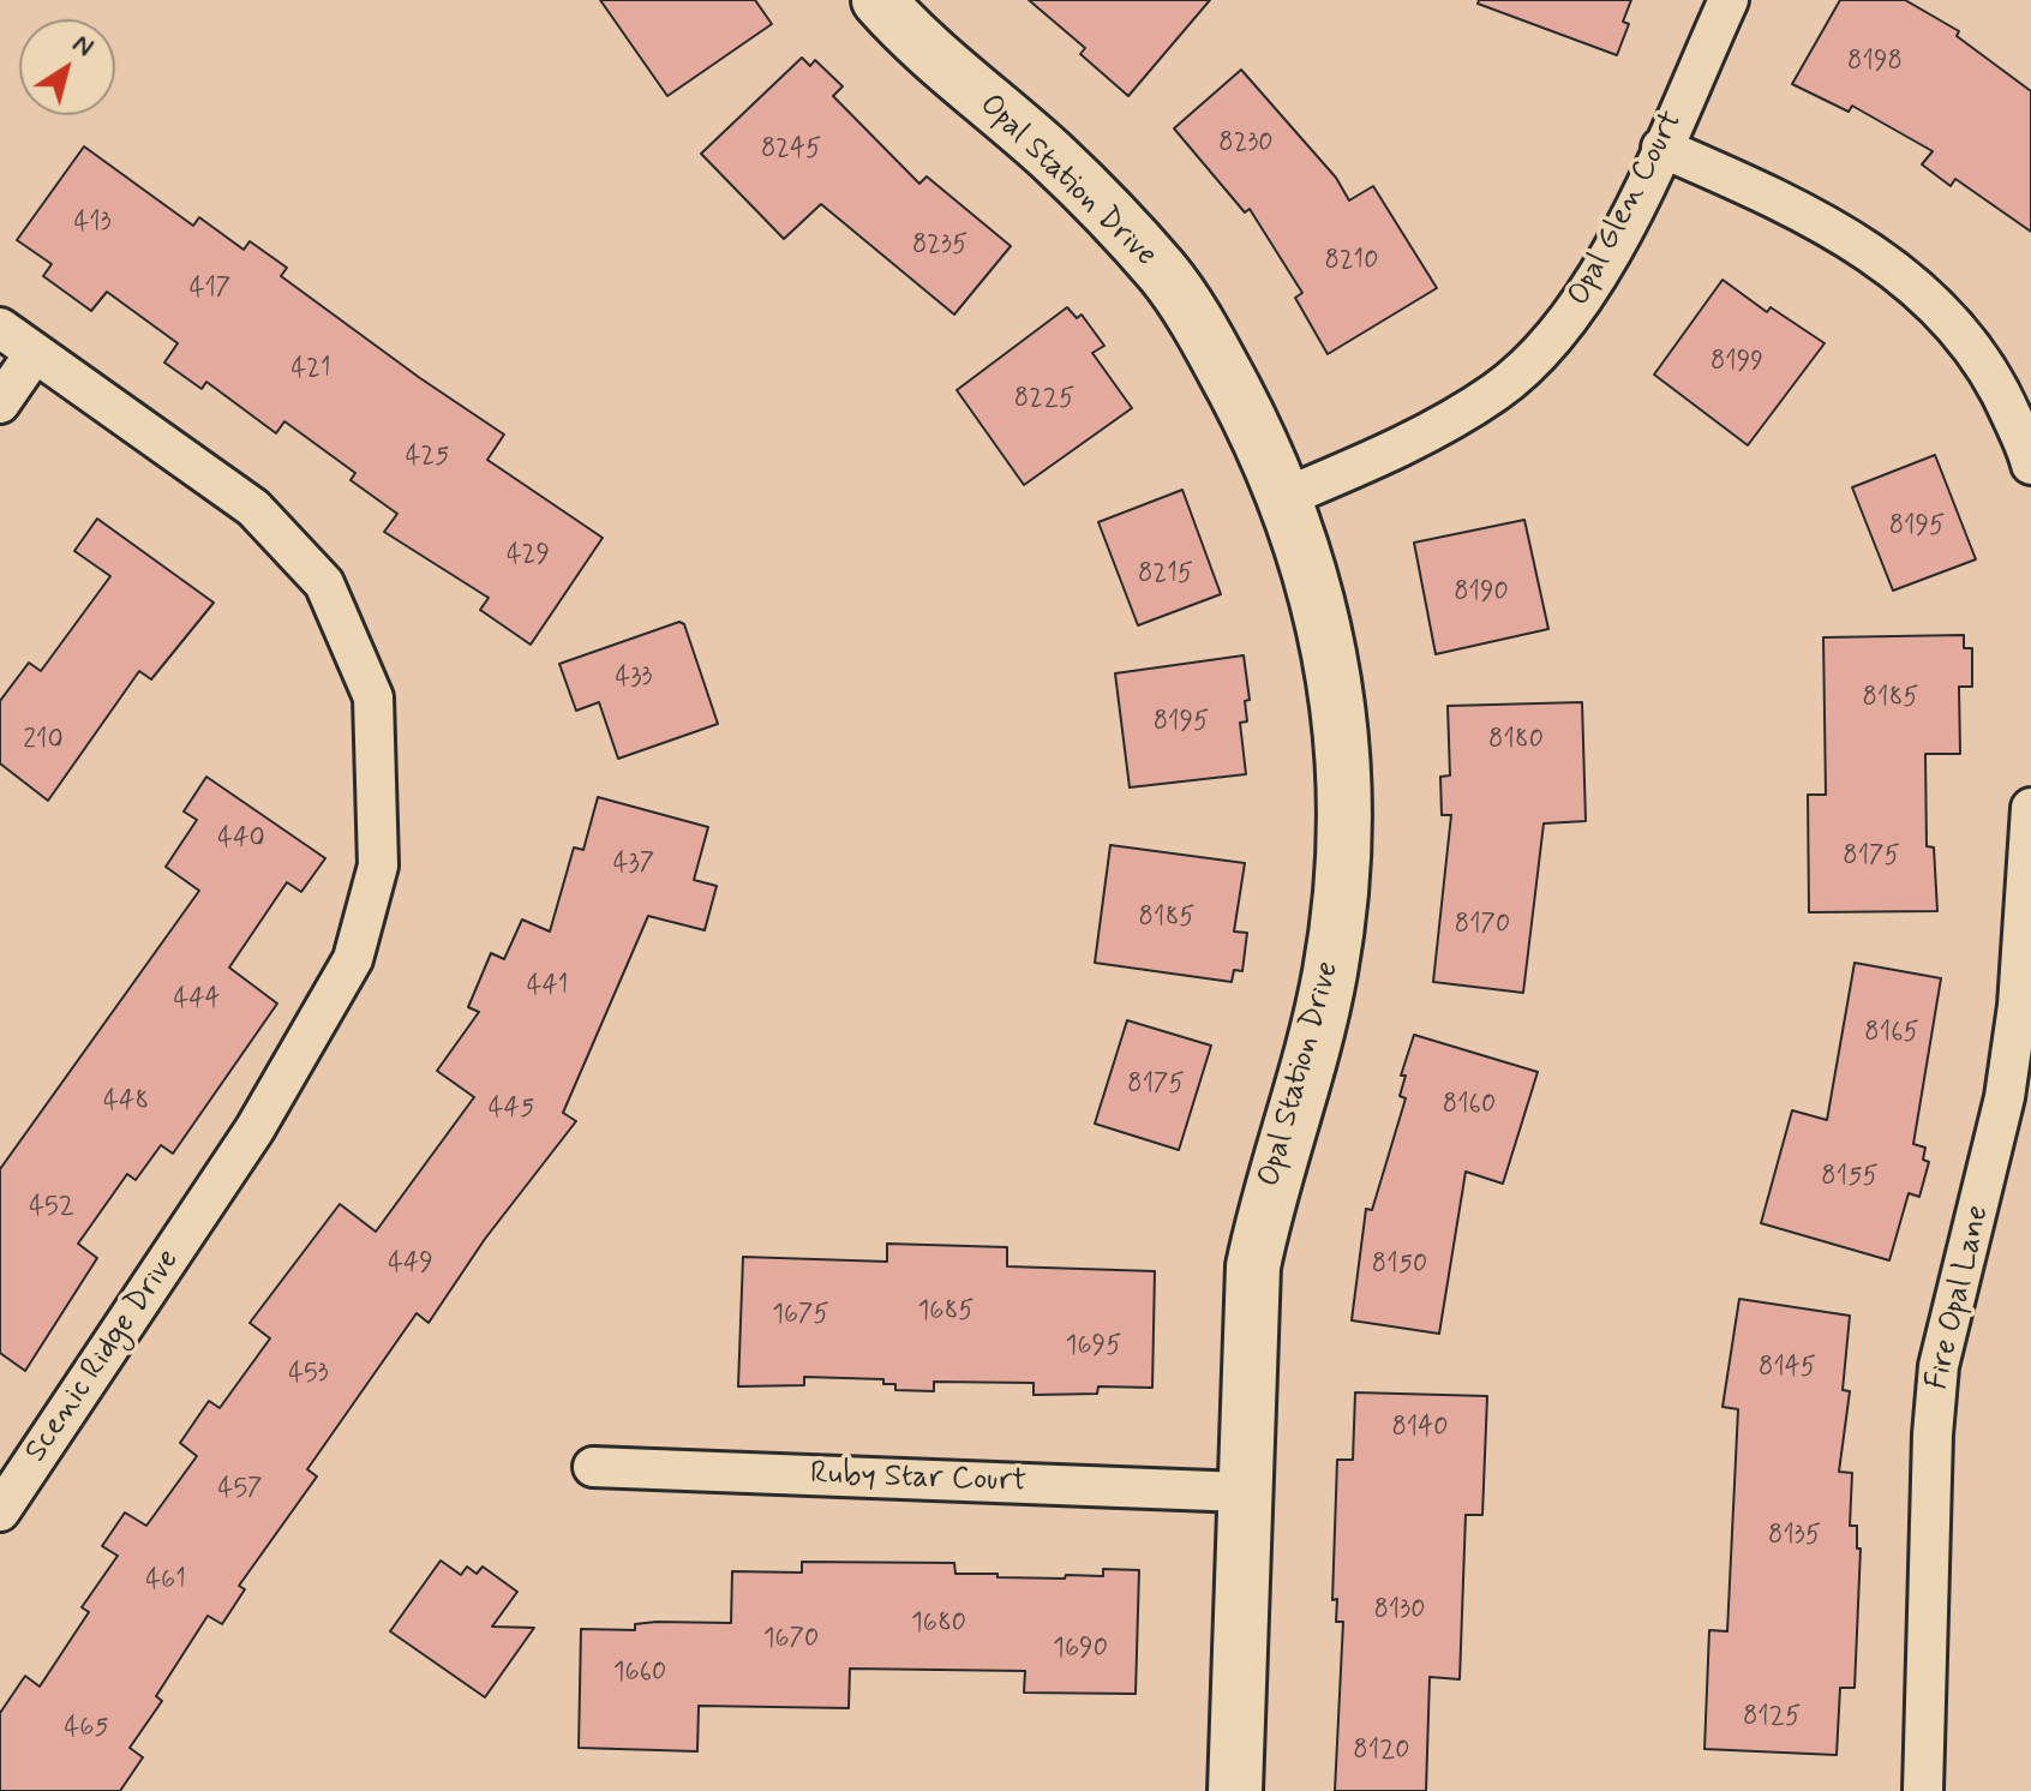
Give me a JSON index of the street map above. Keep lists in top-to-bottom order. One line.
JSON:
{"streets":{"street":["Opal Station Drive","Opal Glen Court","Fire Opal Lane","Scenic Ridge Drive","Ruby Star Court"]},"crossings":[["Opal Station Drive","Opal Glen Court"],["Opal Station Drive","Ruby Star Court"]],"house_numbers":["8198","8230","8245","413","8235","8210","417","8199","421","8225","425","8195","429","8215","8190","433","8185","8195","210","8180","440","8175","437","8185","8170","441","444","8165","8175","448","8160","445","8155","452","449","8150","1685","1675","1695","8145","453","8140","457","8135","461","8130","1680","1670","1690","1660","8125","465","8120"],"north":"top right"}
